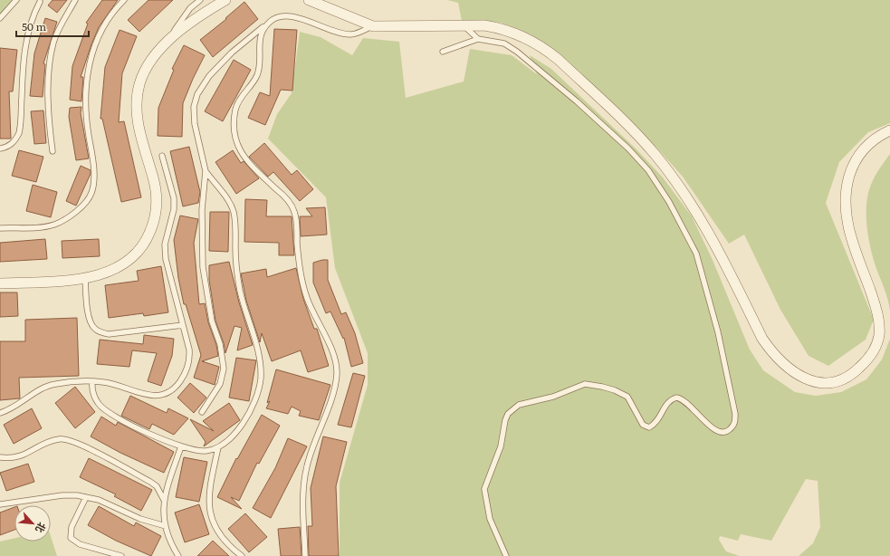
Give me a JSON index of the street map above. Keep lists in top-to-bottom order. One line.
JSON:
{"scale_bar":"50 m","north":"bottom right"}
